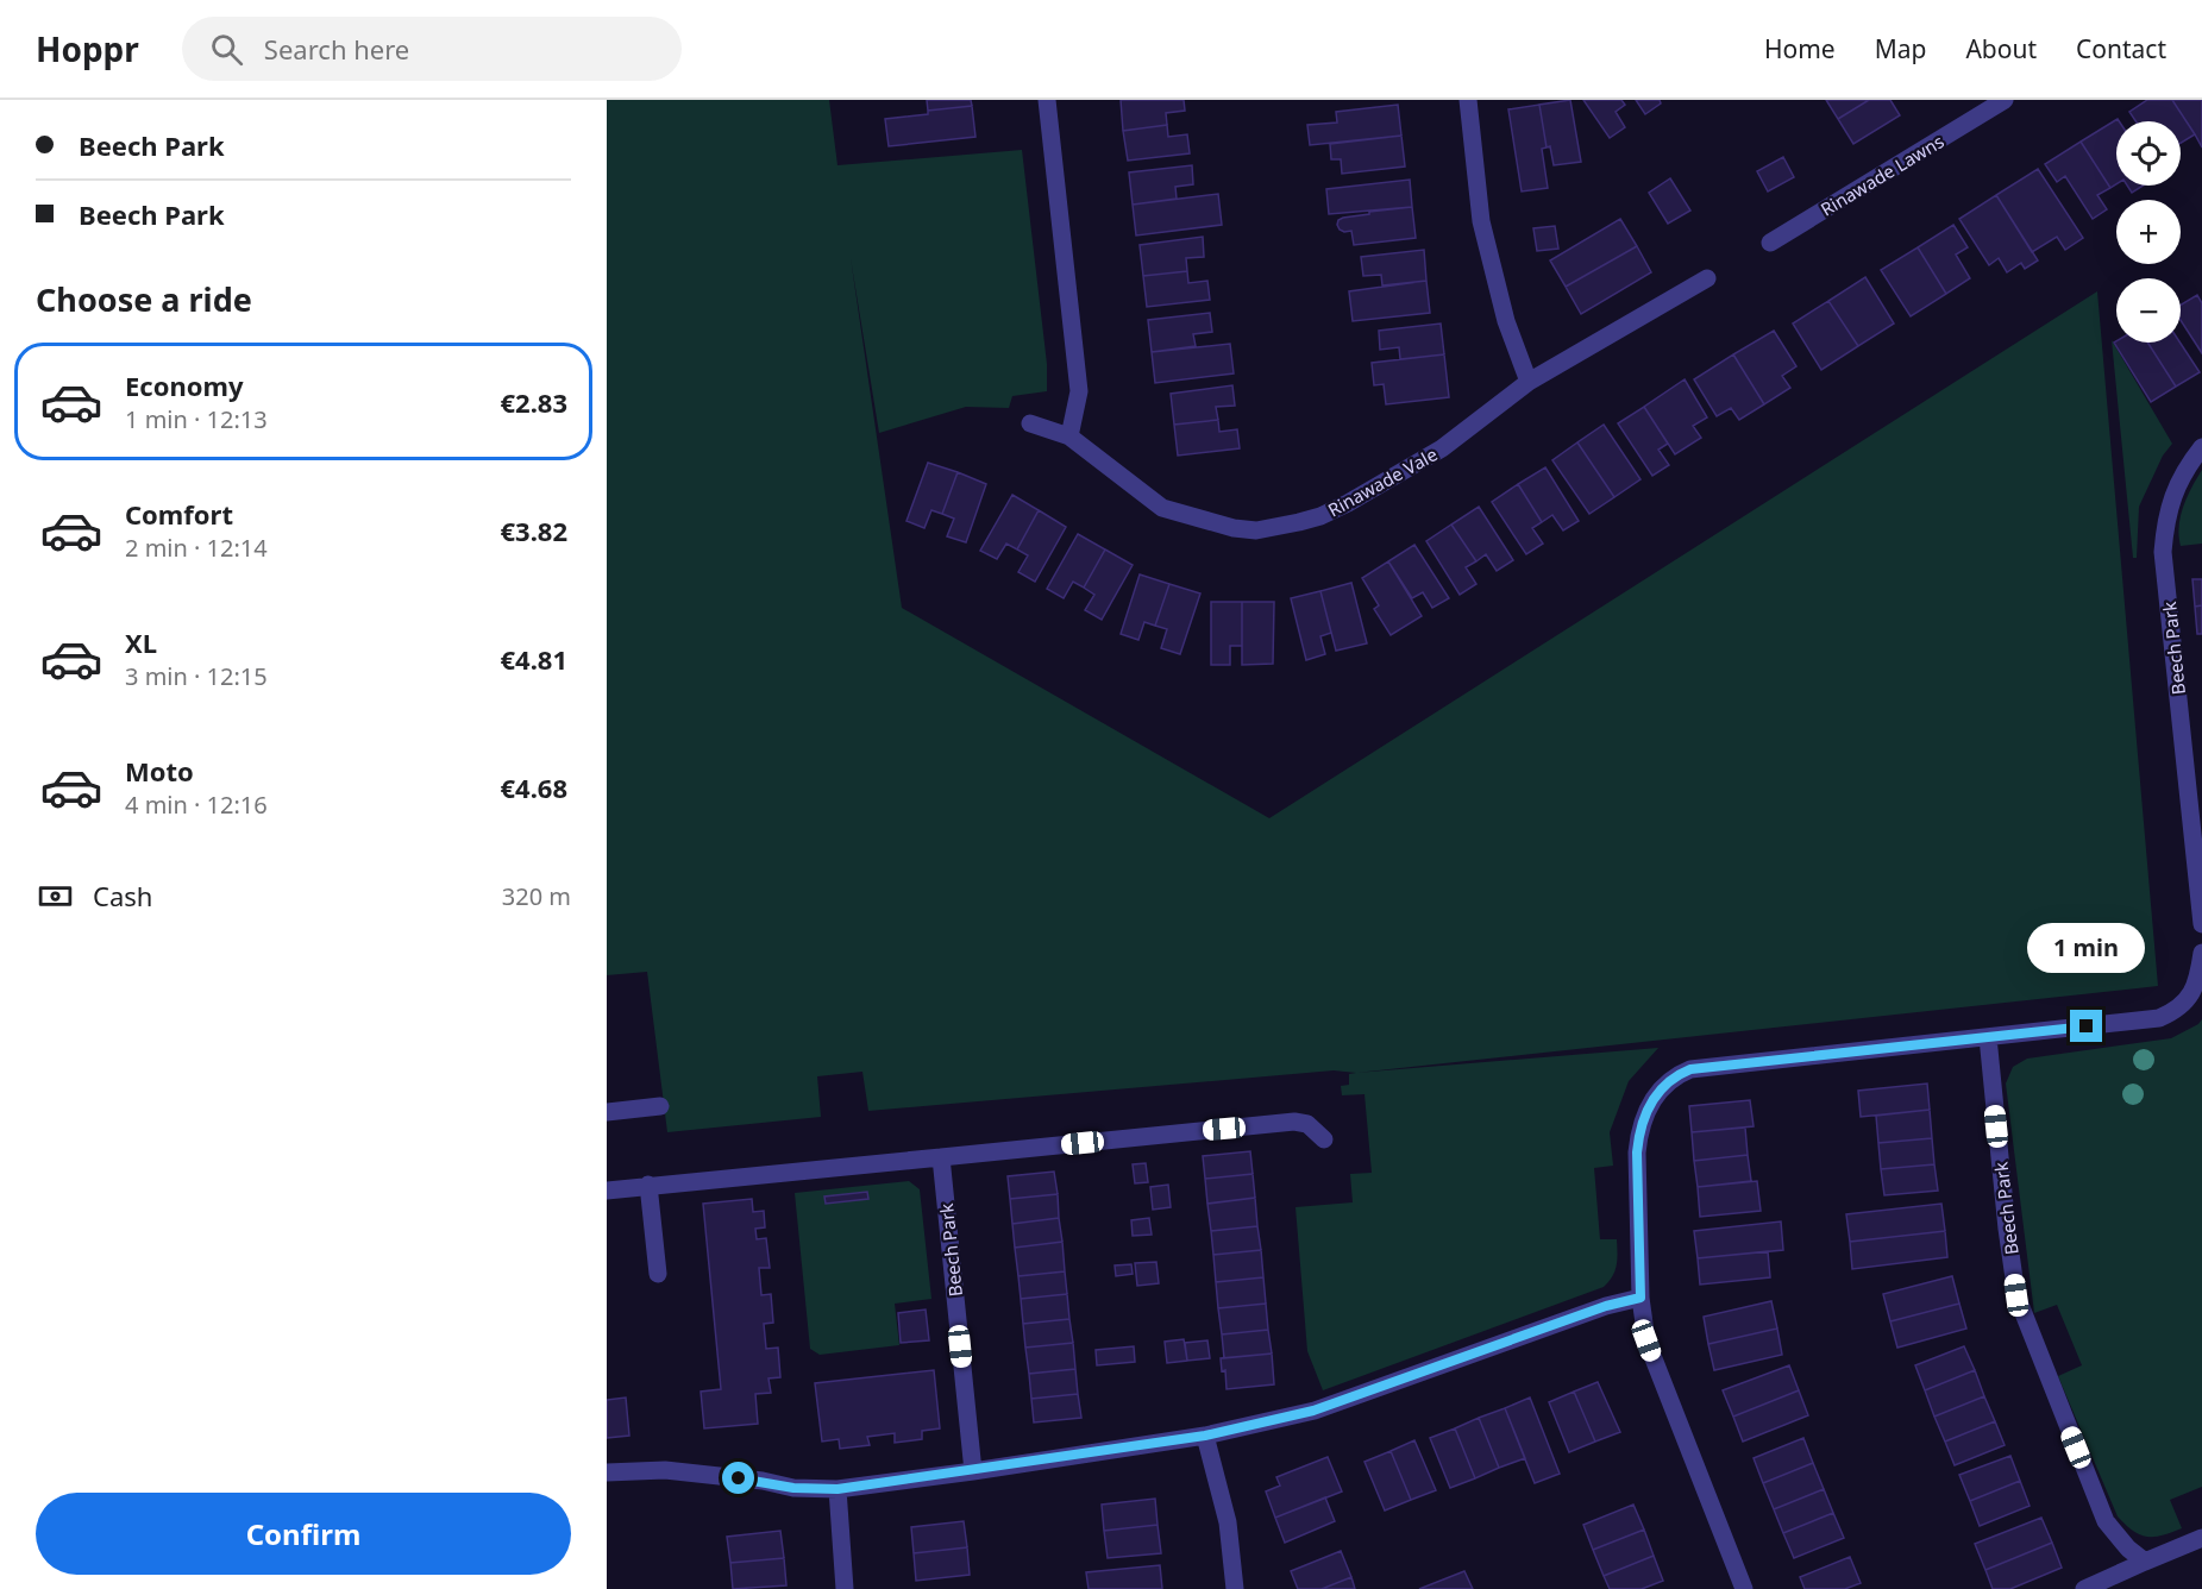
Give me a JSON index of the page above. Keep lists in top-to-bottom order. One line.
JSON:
{"streets":{"street":["Rinawade Lawns","Rinawade Vale","Beech Park"]},"page":{"header":"Hoppr","search":"Search here","nav":["Home","Map","About","Contact"],"banner":["Beech Park","Beech Park"],"map_buttons":["+","−"],"heading":"Choose a ride","list":[{"name":"Economy","note":"1 min · 12:13","value":"€2.83"},{"name":"Comfort","note":"2 min · 12:14","value":"€3.82"},{"name":"XL","note":"3 min · 12:15","value":"€4.81"},{"name":"Moto","note":"4 min · 12:16","value":"€4.68"}],"pay":["Cash","320 m"],"bubble":"1 min","buttons":"Confirm"}}
